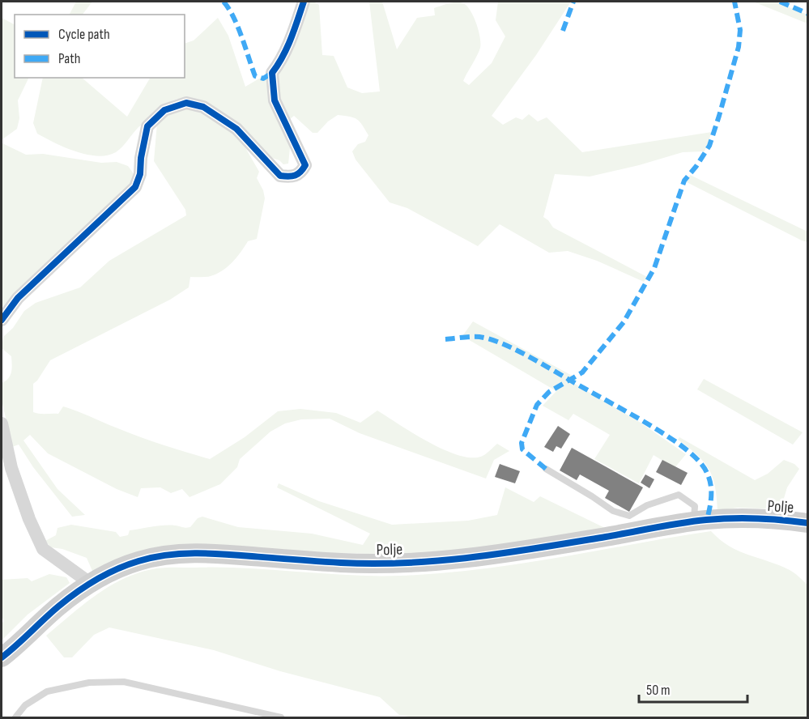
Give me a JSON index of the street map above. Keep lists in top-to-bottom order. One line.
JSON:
{"streets":{"street":["Polje"]},"legend":["Cycle path","Path"],"scale_bar":"50 m"}
